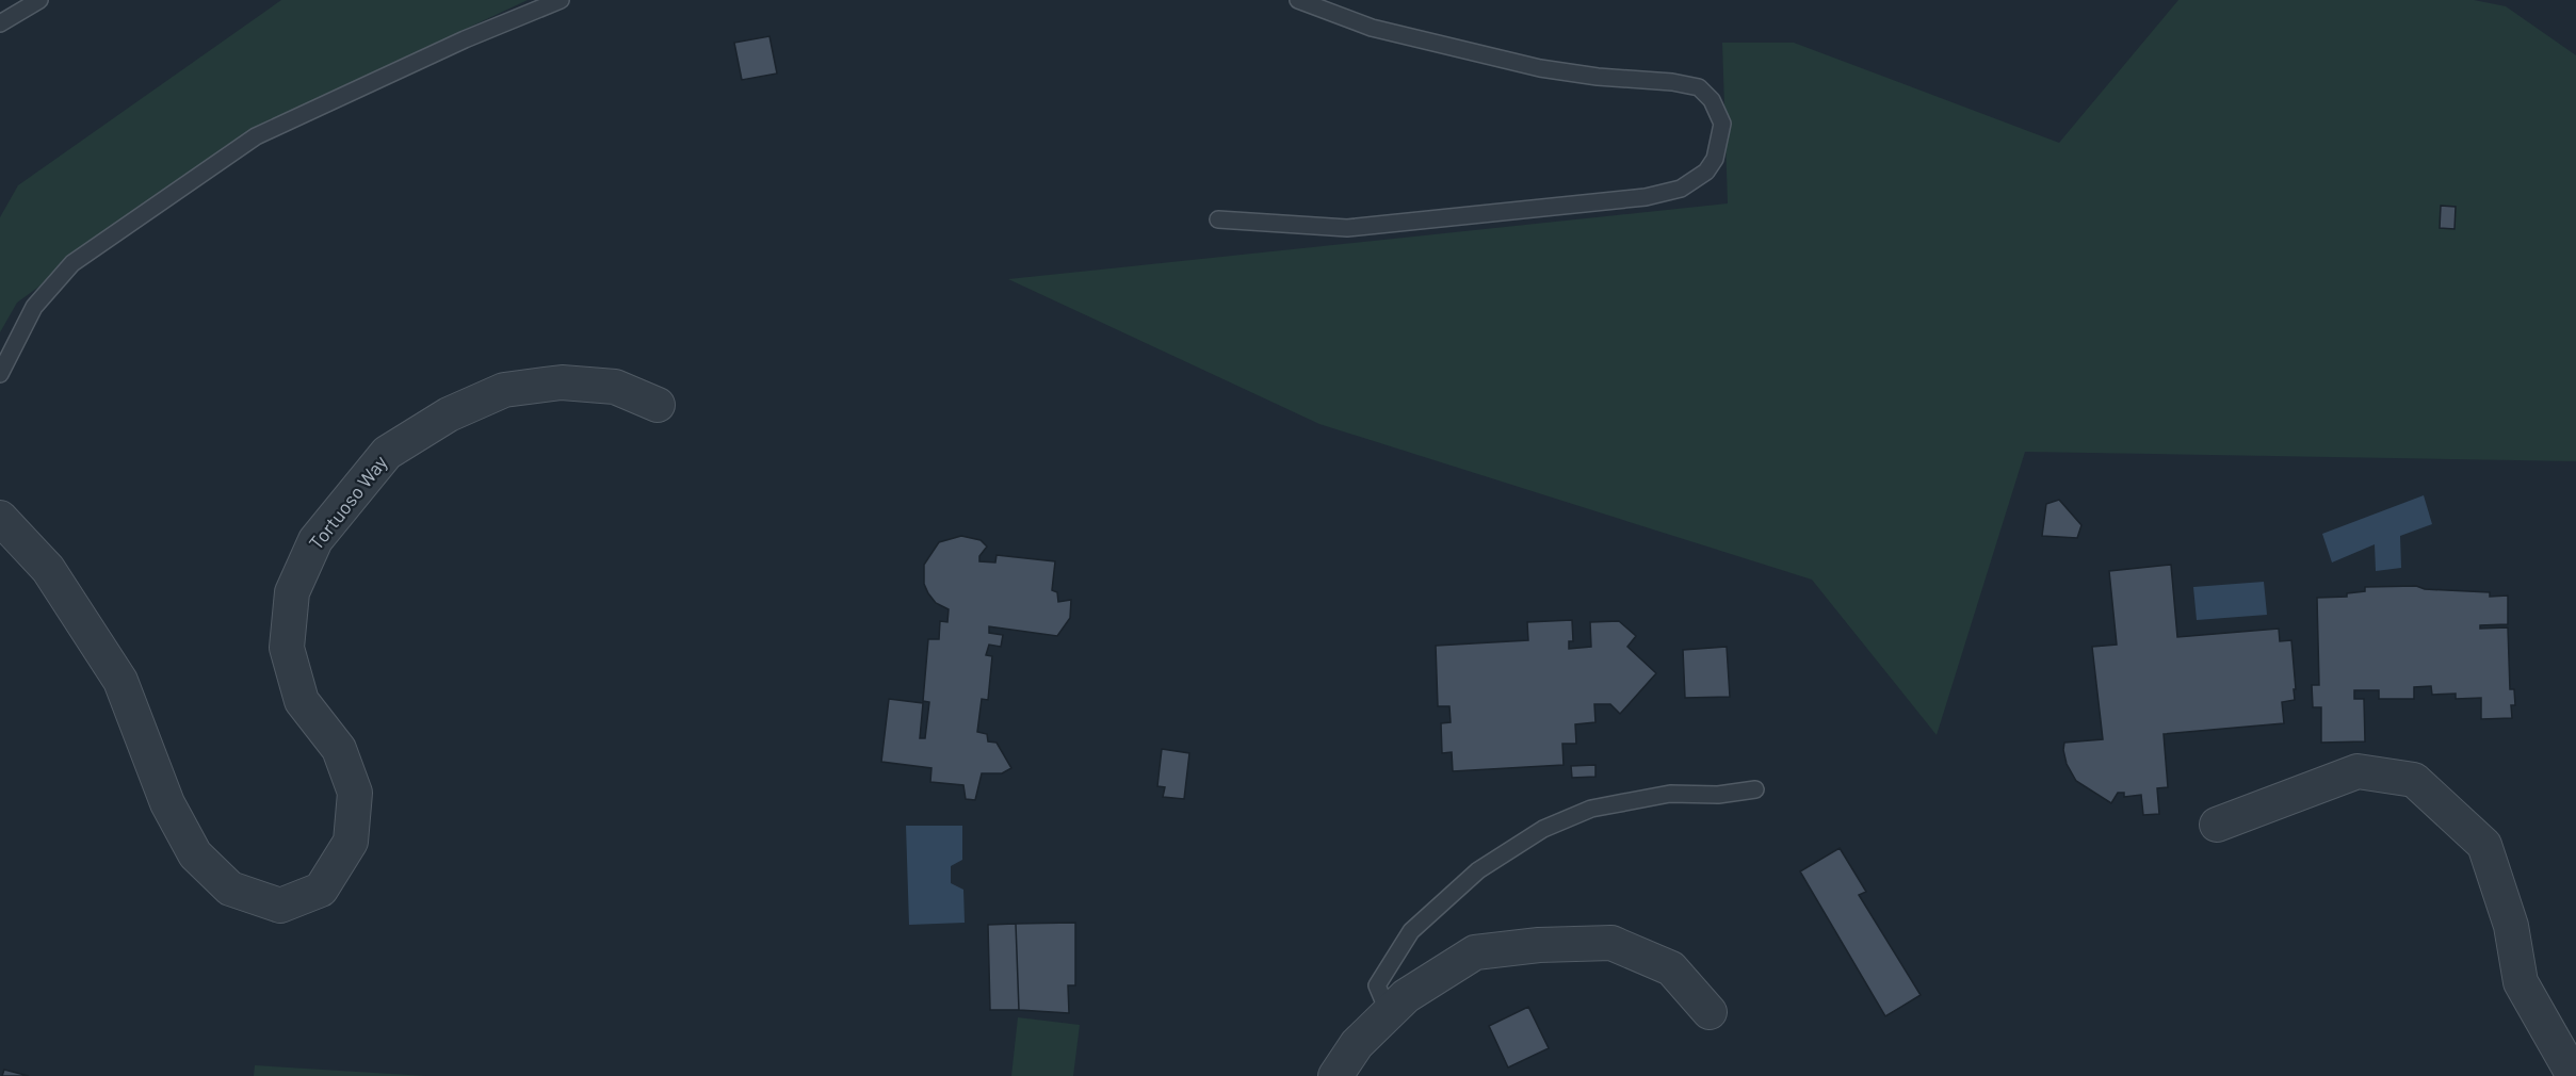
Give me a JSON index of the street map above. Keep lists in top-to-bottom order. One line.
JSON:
{"streets":{"street":["Tortuoso Way"]}}
